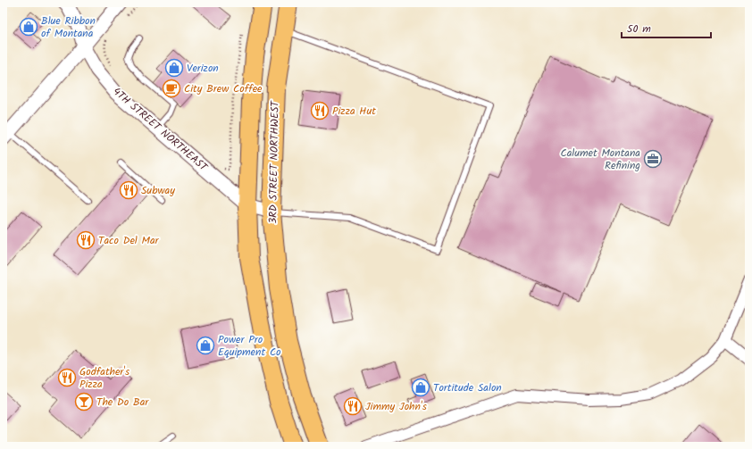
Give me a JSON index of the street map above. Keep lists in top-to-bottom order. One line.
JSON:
{"streets":{"highway":["3RD STREET NORTHWEST"],"street":["4TH STREET NORTHEAST"]},"crossings":[["4TH STREET NORTHEAST","3RD STREET NORTHWEST"]],"places":{"shop":["Blue Ribbon of Montana","Verizon","Power Pro Equipment Co","Tortitude Salon"],"cafe":["City Brew Coffee"],"restaurant":["Pizza Hut","Subway","Taco Del Mar","Godfather's Pizza","Jimmy John's"],"office":["Calumet Montana Refining"],"bar":["The Do Bar"]},"scale_bar":"50 m"}
